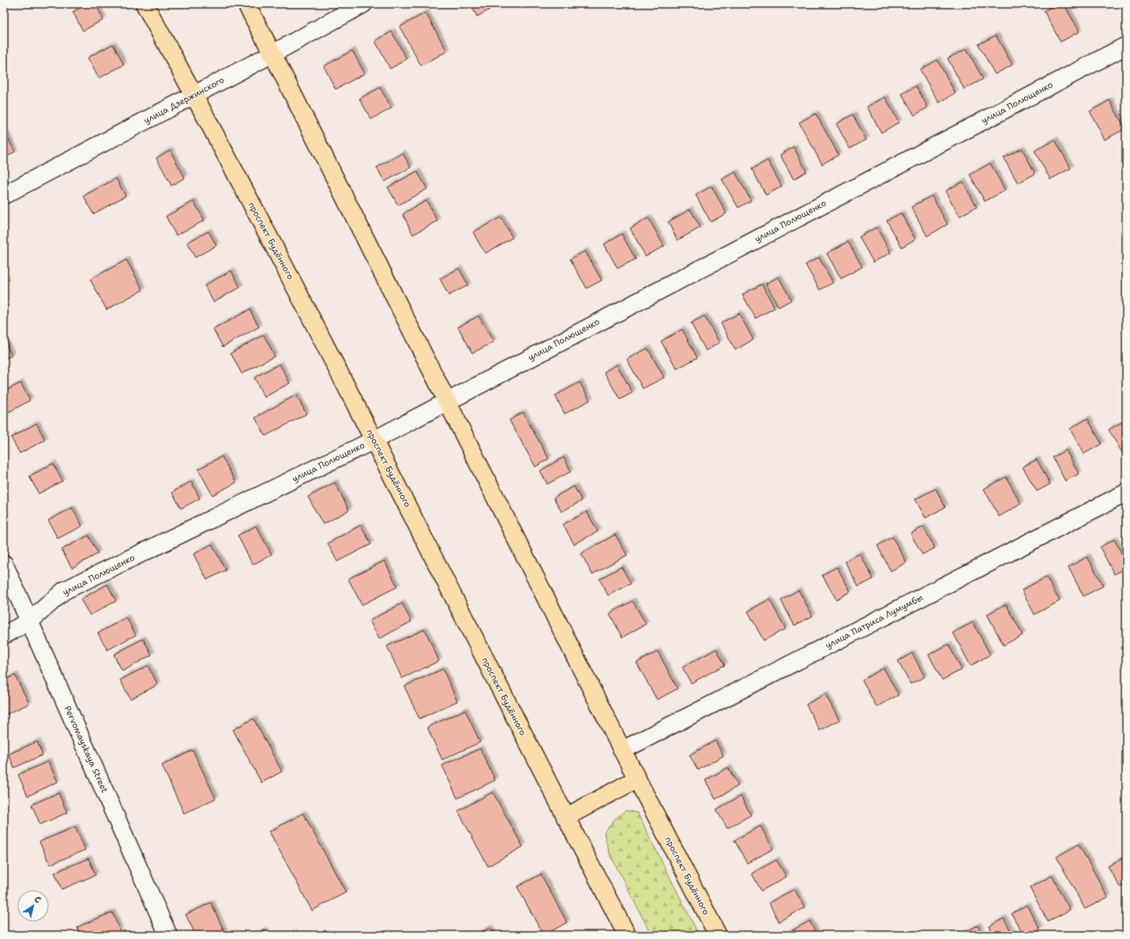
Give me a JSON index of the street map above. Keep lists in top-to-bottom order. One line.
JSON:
{"streets":{"main road":["проспект Будённого"],"street":["улица Дзержинского","улица Полющенко","улица Патриса Лумумбы","Pervomayskaya Street"]},"crossings":[["улица Дзержинского","проспект Будённого"],["улица Полющенко","проспект Будённого"],["улица Полющенко","Pervomayskaya Street"],["проспект Будённого","улица Патриса Лумумбы"]],"north":"top right"}
